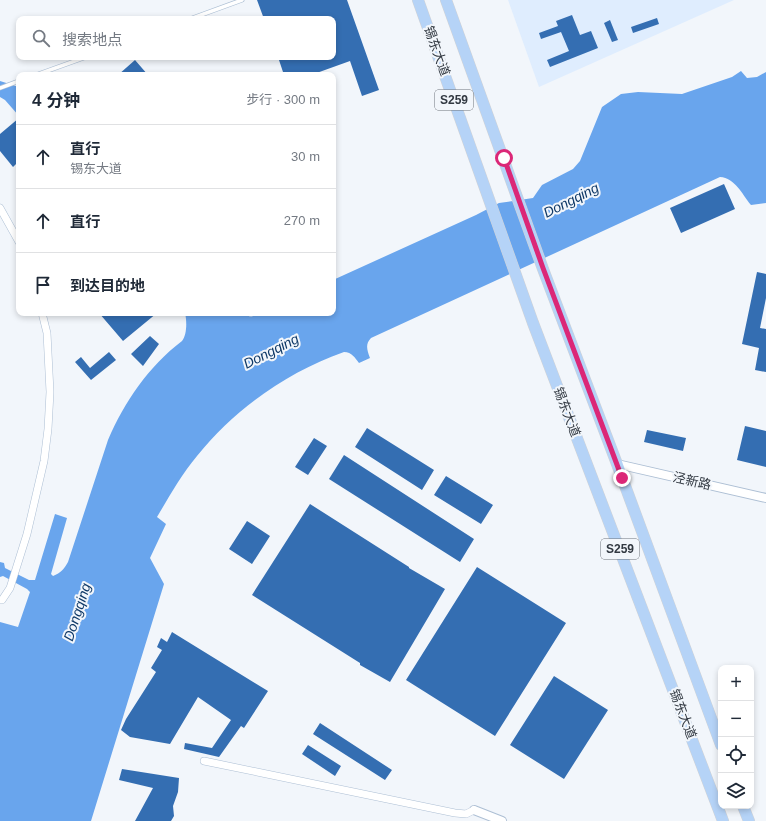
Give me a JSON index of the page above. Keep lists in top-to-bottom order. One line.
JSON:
{"streets":{"main road":["锡东大道","S259"],"street":["泾新路"]},"crossings":[["锡东大道","S259"],["锡东大道","泾新路"],["S259","泾新路"]],"water":["Dongqing"],"page":{"search":"搜索地点","heading":["4 分钟","步行 · 300 m"],"list":[["直行","锡东大道","30 m"],["直行","270 m"],"到达目的地"],"map_buttons":["+","−"]}}
